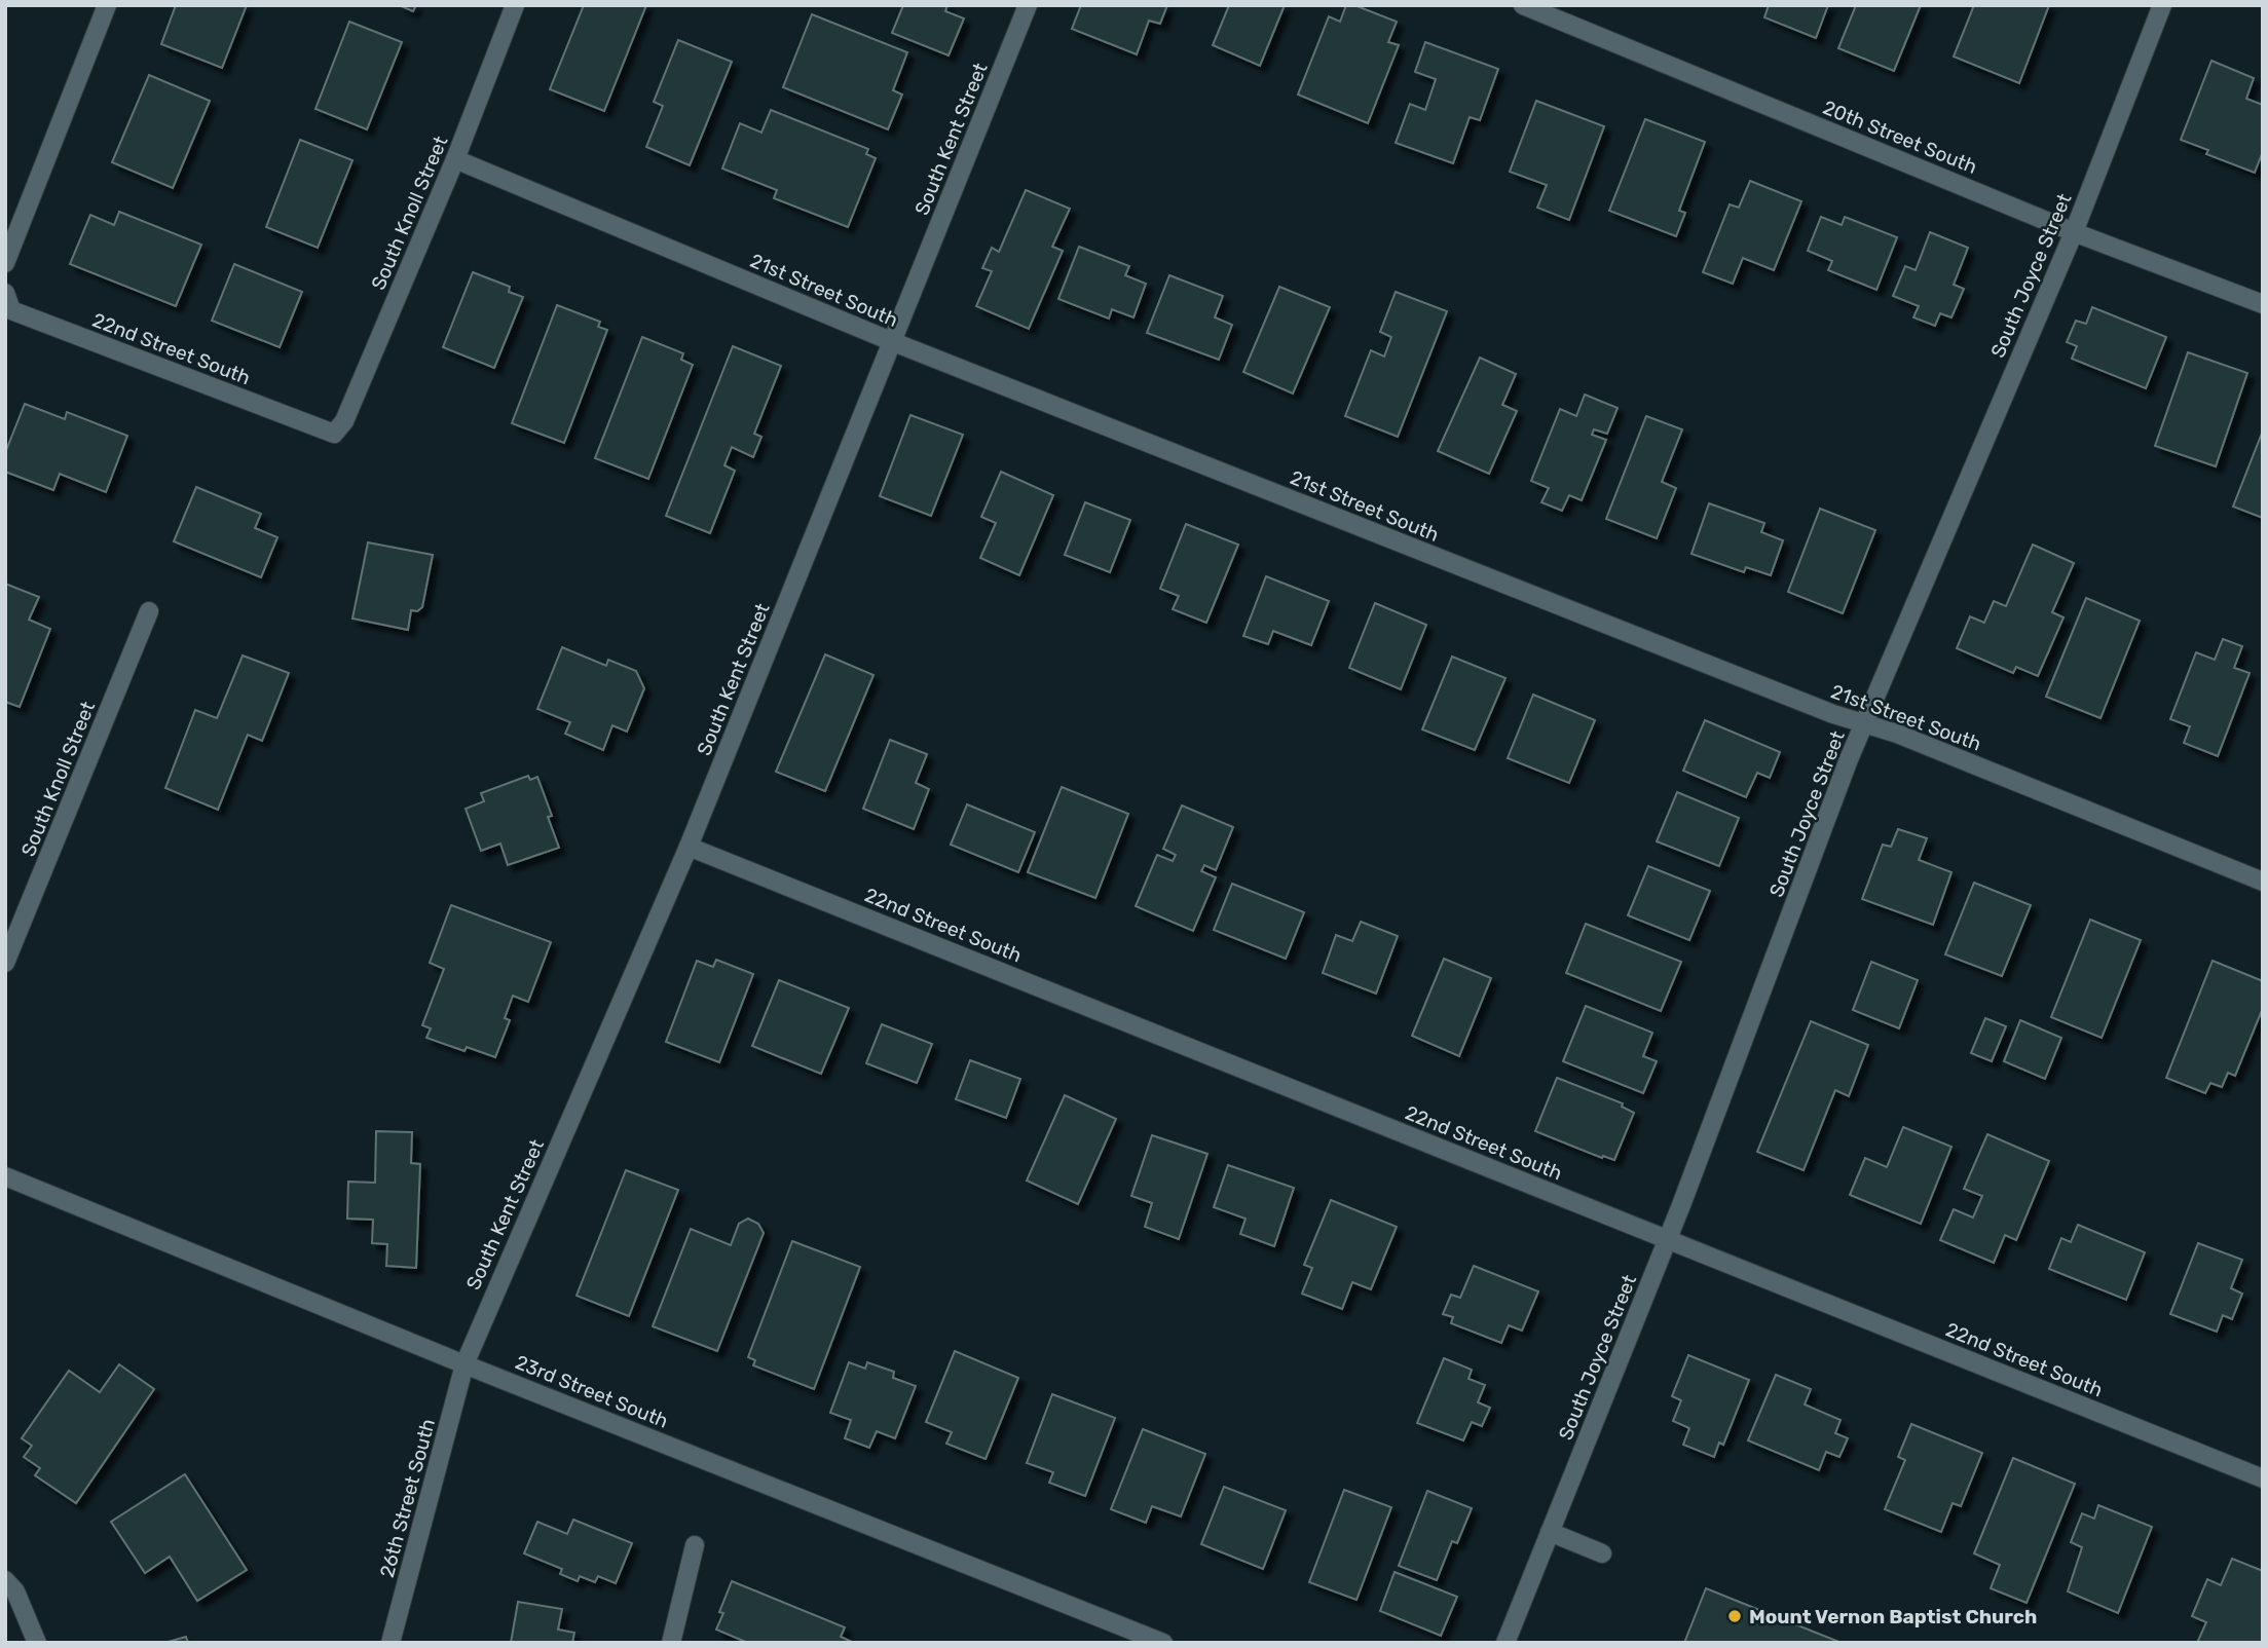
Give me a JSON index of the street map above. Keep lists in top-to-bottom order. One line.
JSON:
{"streets":{"street":["20th Street South","South Kent Street","South Knoll Street","South Joyce Street","21st Street South","22nd Street South","23rd Street South","26th Street South"]},"crossings":[["20th Street South","South Joyce Street"],["South Kent Street","21st Street South"],["South Kent Street","22nd Street South"],["South Kent Street","23rd Street South"],["South Kent Street","26th Street South"],["South Knoll Street","21st Street South"],["South Knoll Street","22nd Street South"],["South Joyce Street","21st Street South"],["South Joyce Street","22nd Street South"],["23rd Street South","26th Street South"]],"places":["Mount Vernon Baptist Church"]}
